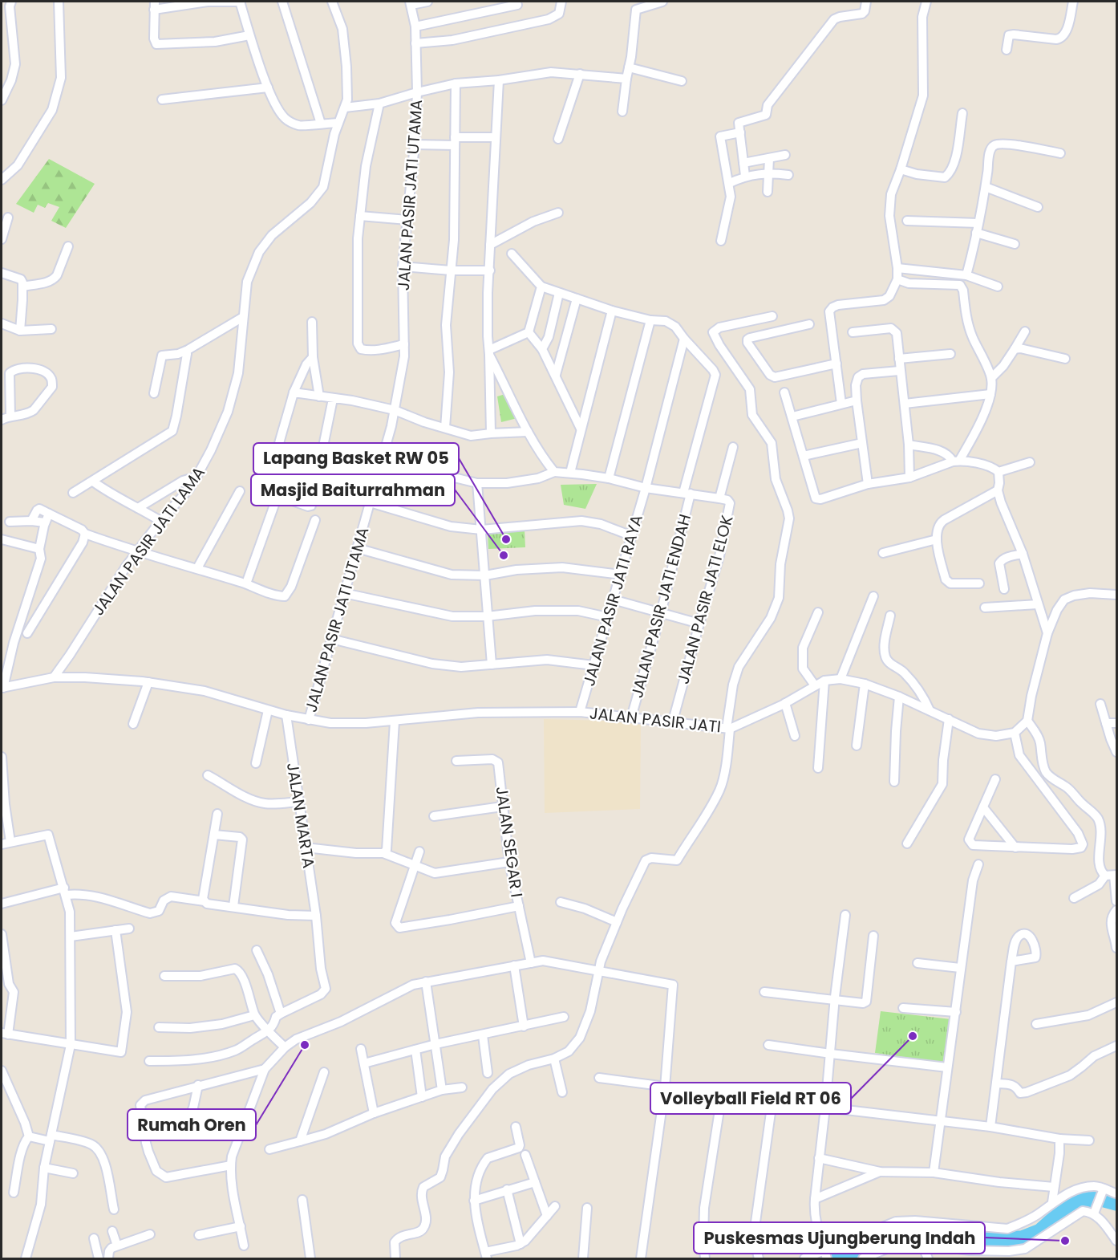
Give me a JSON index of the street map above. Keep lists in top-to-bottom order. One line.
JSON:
{"streets":{"street":["JALAN PASIR JATI UTAMA","JALAN PASIR JATI LAMA","JALAN PASIR JATI ELOK","JALAN PASIR JATI RAYA","JALAN PASIR JATI ENDAH","JALAN PASIR JATI","JALAN MARTA","JALAN SEGAR I"]},"crossings":[["JALAN PASIR JATI UTAMA","JALAN PASIR JATI"],["JALAN PASIR JATI ELOK","JALAN PASIR JATI RAYA"],["JALAN PASIR JATI ELOK","JALAN PASIR JATI ENDAH"],["JALAN PASIR JATI ELOK","JALAN PASIR JATI"],["JALAN PASIR JATI RAYA","JALAN PASIR JATI ENDAH"],["JALAN PASIR JATI RAYA","JALAN PASIR JATI"],["JALAN PASIR JATI ENDAH","JALAN PASIR JATI"],["JALAN PASIR JATI","JALAN MARTA"]],"places":["Lapang Basket RW 05","Masjid Baiturrahman","Volleyball Field RT 06","Rumah Oren","Puskesmas Ujungberung Indah"]}
